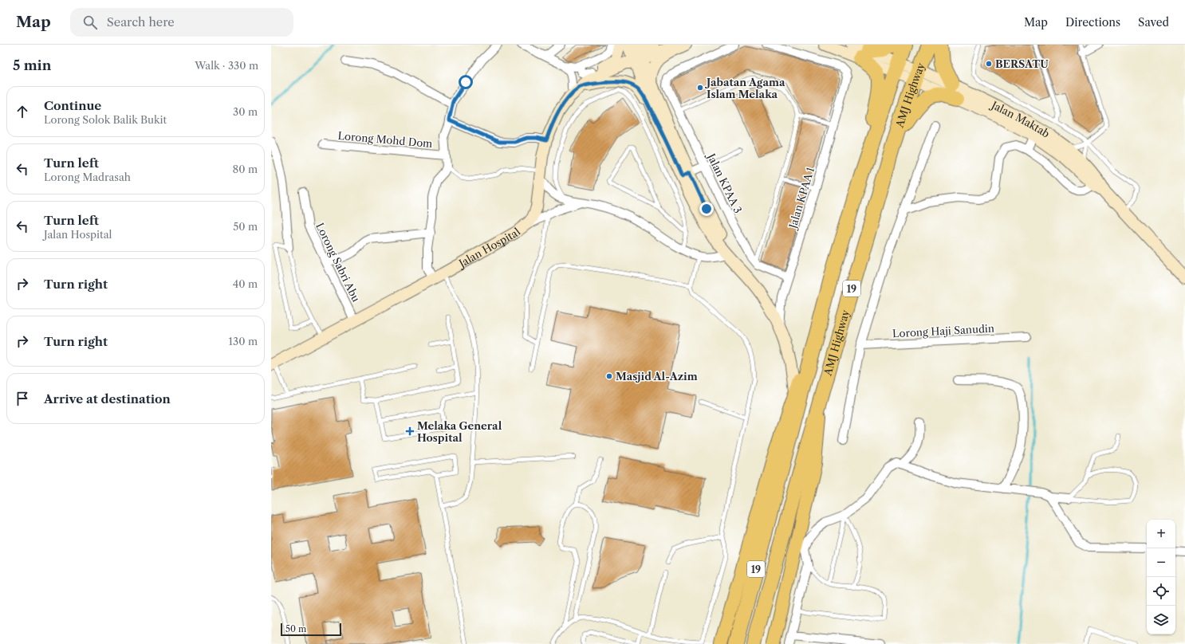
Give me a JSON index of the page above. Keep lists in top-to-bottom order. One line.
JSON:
{"streets":{"highway":["AMJ Highway","19"],"street":["Jalan Maktab","Lorong Mohd Dom","Jalan KPAA 3","Jalan KPAA 1","Jalan Hospital","Lorong Sabri Abu","Lorong Haji Sanudin"]},"crossings":[["AMJ Highway","Jalan Maktab"],["Jalan KPAA 3","Jalan KPAA 1"],["Jalan Hospital","Lorong Sabri Abu"]],"places":{"other":["BERSATU","Jabatan Agama Islam Melaka","Masjid Al-Azim"],"health":["Melaka General Hospital"]},"scale_bar":"50 m","page":{"header":"Map","search":"Search here","nav":["Map","Directions","Saved"],"heading":["5 min","Walk · 330 m"],"list":[["Continue","Lorong Solok Balik Bukit","30 m"],["Turn left","Lorong Madrasah","80 m"],["Turn left","Jalan Hospital","50 m"],["Turn right","40 m"],["Turn right","130 m"],"Arrive at destination"],"map_buttons":["+","−"],"scale":"50 m"}}
